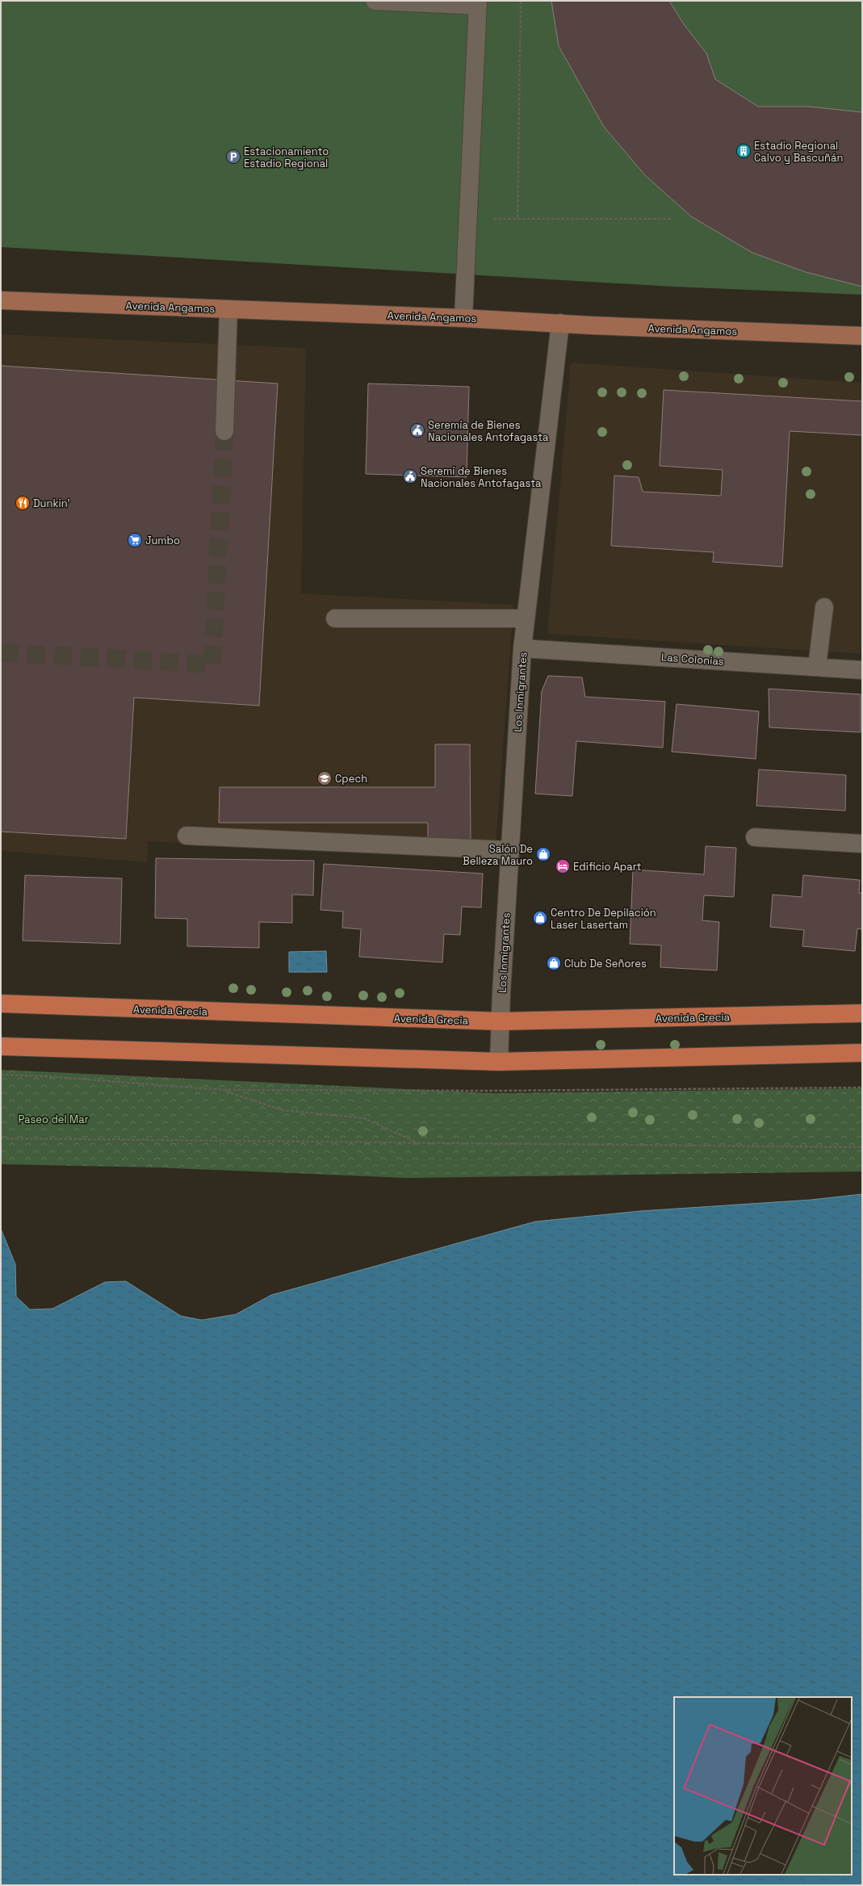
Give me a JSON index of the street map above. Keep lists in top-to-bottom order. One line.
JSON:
{"streets":{"highway":["Avenida Grecia"],"main road":["Avenida Angamos"],"street":["Las Colonias","Los Inmigrantes"]},"crossings":[["Avenida Angamos","Los Inmigrantes"],["Las Colonias","Los Inmigrantes"],["Los Inmigrantes","Avenida Grecia"]],"parks":["Paseo del Mar"],"places":{"building":["Estadio Regional Calvo y Bascuñán"],"parking":["Estacionamiento Estadio Regional"],"public building":["Seremía de Bienes Nacionales Antofagasta","Seremí de Bienes Nacionales Antofagasta"],"restaurant":["Dunkin'"],"supermarket":["Jumbo"],"school or university":["Cpech"],"shop":["Salón De Belleza Mauro","Centro De Depilación Laser Lasertam","Club De Señores"],"hotel":["Edificio Apart"]}}
